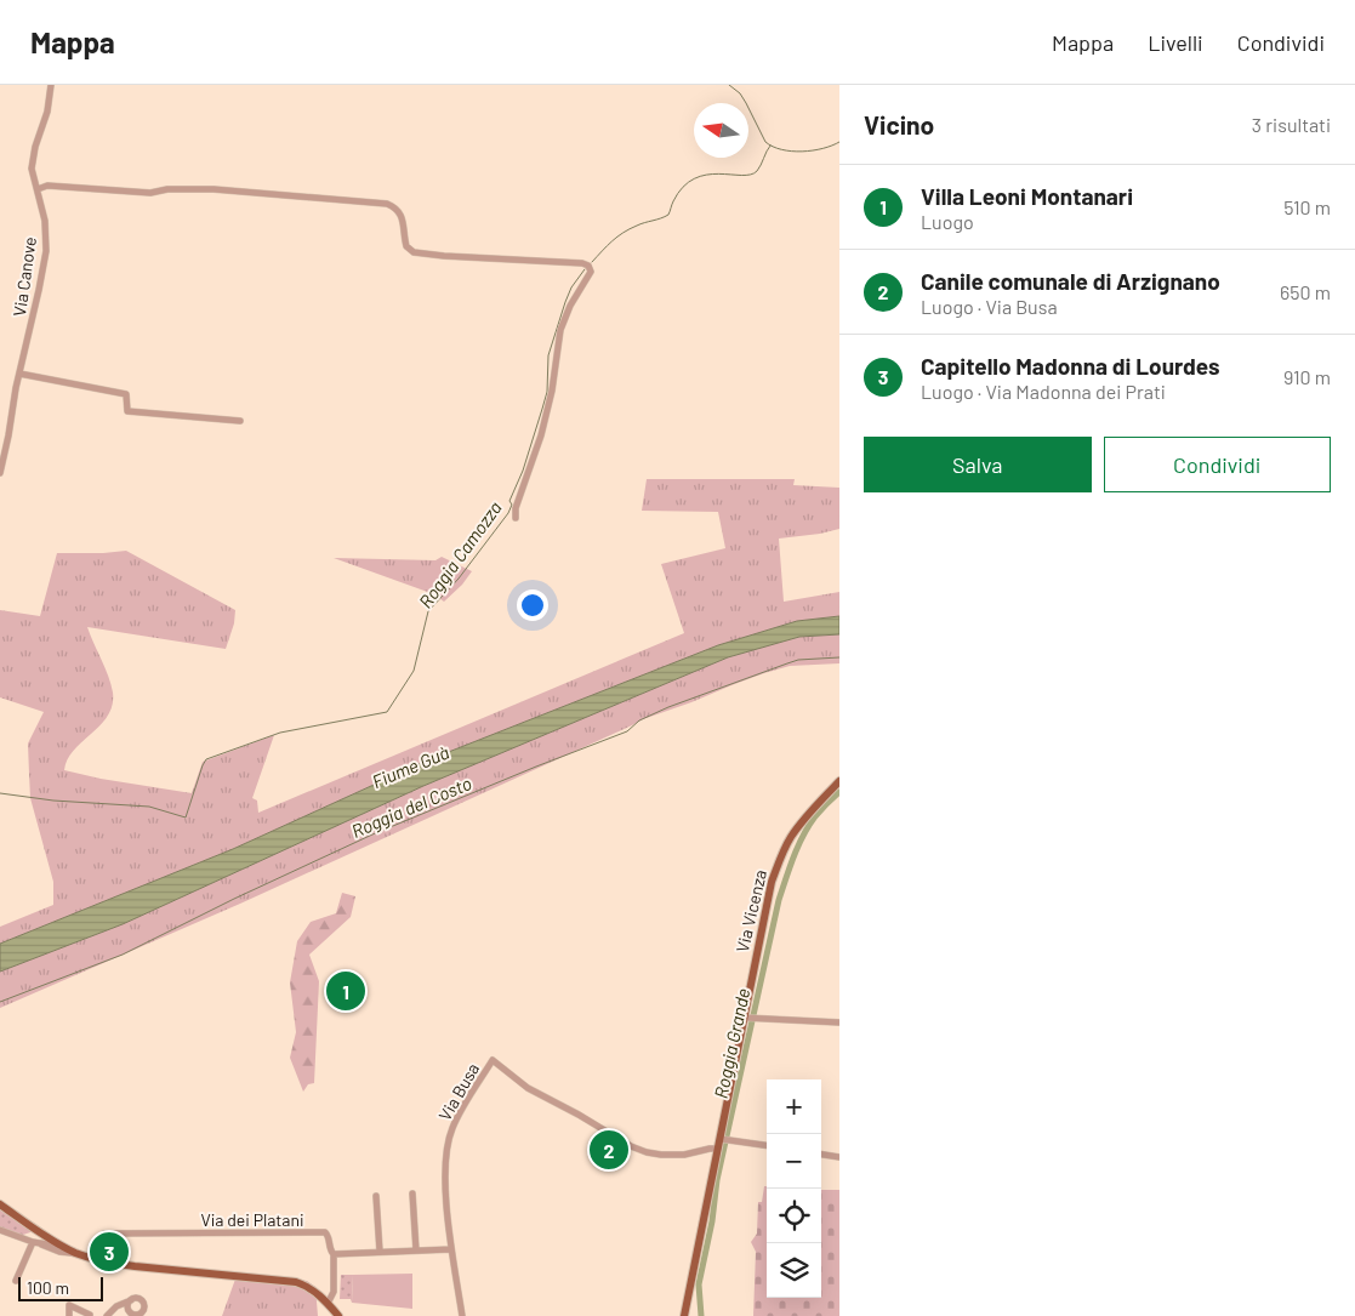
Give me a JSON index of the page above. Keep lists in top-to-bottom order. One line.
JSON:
{"streets":{"main road":["Via Vicenza"],"street":["Via Canove","Via Busa","Via dei Platani"]},"crossings":[["Via Vicenza","Via Busa"]],"water":["Roggia Camozza","Fiume Guà","Roggia del Costo","Roggia Grande"],"scale_bar":"100 m","north":"left","page":{"header":"Mappa","nav":["Mappa","Livelli","Condividi"],"heading":["Vicino","3 risultati"],"list":[{"mark":"1","name":"Villa Leoni Montanari","note":"Luogo","value":"510 m"},{"mark":"2","name":"Canile comunale di Arzignano","note":"Luogo · Via Busa","value":"650 m"},{"mark":"3","name":"Capitello Madonna di Lourdes","note":"Luogo · Via Madonna dei Prati","value":"910 m"}],"buttons":["Salva","Condividi"],"pins":["1","2","3"],"map_buttons":["+","−"],"scale":"100 m"}}
